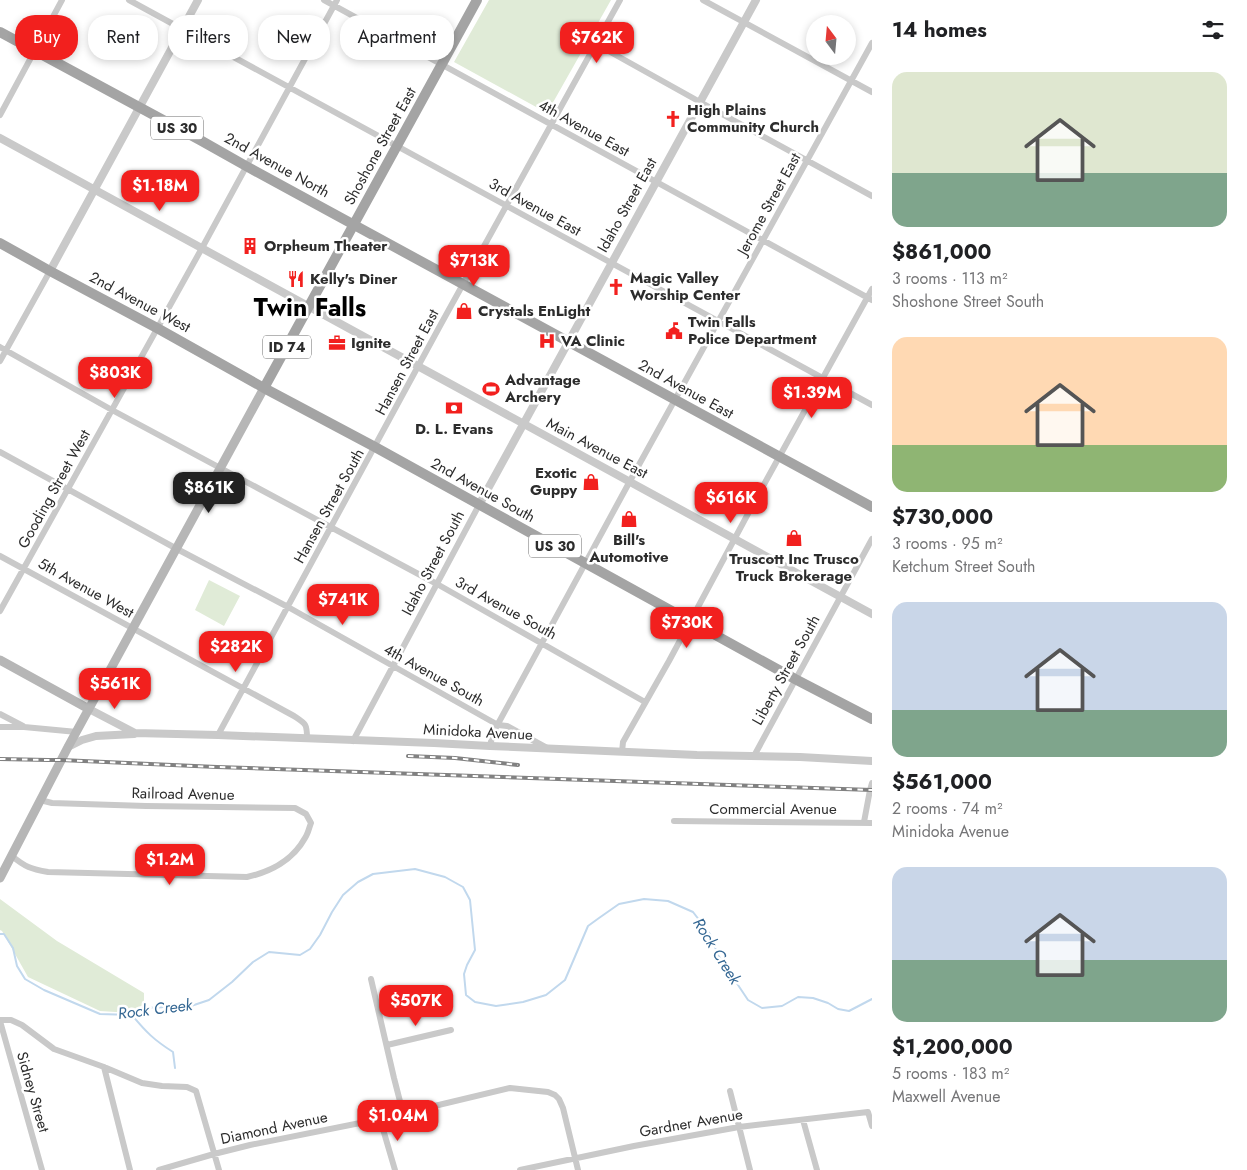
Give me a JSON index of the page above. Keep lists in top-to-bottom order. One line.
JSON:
{"streets":{"main road":["US 30","Shoshone Street East","2nd Avenue North","2nd Avenue West","ID 74","2nd Avenue East","2nd Avenue South"],"street":["4th Avenue East","Jerome Street East","Idaho Street East","3rd Avenue East","Hansen Street East","Main Avenue East","Gooding Street West","Hansen Street South","Idaho Street South","5th Avenue West","3rd Avenue South","Liberty Street South","4th Avenue South","Minidoka Avenue","Railroad Avenue","Commercial Avenue","Sidney Street","Gardner Avenue","Diamond Avenue"]},"crossings":[["4th Avenue East","Shoshone Street East"],["4th Avenue East","Jerome Street East"],["4th Avenue East","Idaho Street East"],["4th Avenue East","Hansen Street East"],["4th Avenue East","Gooding Street West"],["Shoshone Street East","2nd Avenue North"],["Shoshone Street East","3rd Avenue East"],["Shoshone Street East","ID 74"],["Shoshone Street East","2nd Avenue East"],["Shoshone Street East","Main Avenue East"],["2nd Avenue North","2nd Avenue East"],["2nd Avenue North","Gooding Street West"],["Jerome Street East","3rd Avenue East"],["Jerome Street East","2nd Avenue East"],["Jerome Street East","Main Avenue East"],["Jerome Street East","2nd Avenue South"],["Jerome Street East","3rd Avenue South"],["Jerome Street East","4th Avenue South"],["Jerome Street East","Minidoka Avenue"],["Idaho Street East","3rd Avenue East"],["Idaho Street East","2nd Avenue East"],["Idaho Street East","Main Avenue East"],["Idaho Street East","Idaho Street South"],["3rd Avenue East","Hansen Street East"],["3rd Avenue East","Gooding Street West"],["2nd Avenue West","ID 74"],["2nd Avenue West","Gooding Street West"],["2nd Avenue West","2nd Avenue South"],["ID 74","Main Avenue East"],["ID 74","2nd Avenue South"],["ID 74","5th Avenue West"],["ID 74","3rd Avenue South"],["ID 74","4th Avenue South"],["ID 74","Minidoka Avenue"],["ID 74","Railroad Avenue"],["Hansen Street East","2nd Avenue East"],["Hansen Street East","Main Avenue East"],["Hansen Street East","2nd Avenue South"],["Hansen Street East","Hansen Street South"],["Main Avenue East","Gooding Street West"],["Main Avenue East","Idaho Street South"],["Main Avenue East","Liberty Street South"],["Gooding Street West","5th Avenue West"],["Gooding Street West","3rd Avenue South"],["Gooding Street West","4th Avenue South"],["2nd Avenue South","Hansen Street South"],["2nd Avenue South","Idaho Street South"],["2nd Avenue South","Liberty Street South"],["Hansen Street South","5th Avenue West"],["Hansen Street South","3rd Avenue South"],["Hansen Street South","4th Avenue South"],["Hansen Street South","Minidoka Avenue"],["Idaho Street South","3rd Avenue South"],["Idaho Street South","4th Avenue South"],["Idaho Street South","Minidoka Avenue"],["5th Avenue West","Minidoka Avenue"],["Liberty Street South","Minidoka Avenue"],["4th Avenue South","Minidoka Avenue"],["Gardner Avenue","Diamond Avenue"]],"districts":["Twin Falls"],"water":["Rock Creek"],"places":{"church":["High Plains Community Church","Magic Valley Worship Center"],"building":["Orpheum Theater"],"restaurant":["Kelly's Diner"],"shop":["Crystals EnLight","Exotic Guppy","Bill's Automotive","Truscott Inc Trusco Truck Brokerage"],"public building":["Twin Falls Police Department"],"hospital":["VA Clinic"],"office":["Ignite"],"sports":["Advantage Archery"],"bank":["D. L. Evans"]},"north":"top","page":{"heading":"14 homes","chip":["Buy","Rent","Filters","New","Apartment"],"price":["$762K","$1.18M","$713K","$803K","$1.39M","$861K","$616K","$741K","$730K","$282K","$561K","$1.2M","$507K","$1.04M"],"list":[{"name":"$861,000","note":"3 rooms · 113 m² · Shoshone Street South"},{"name":"$730,000","note":"3 rooms · 95 m² · Ketchum Street South"},{"name":"$561,000","note":"2 rooms · 74 m² · Minidoka Avenue"},{"name":"$1,200,000","note":"5 rooms · 183 m² · Maxwell Avenue"}]}}
